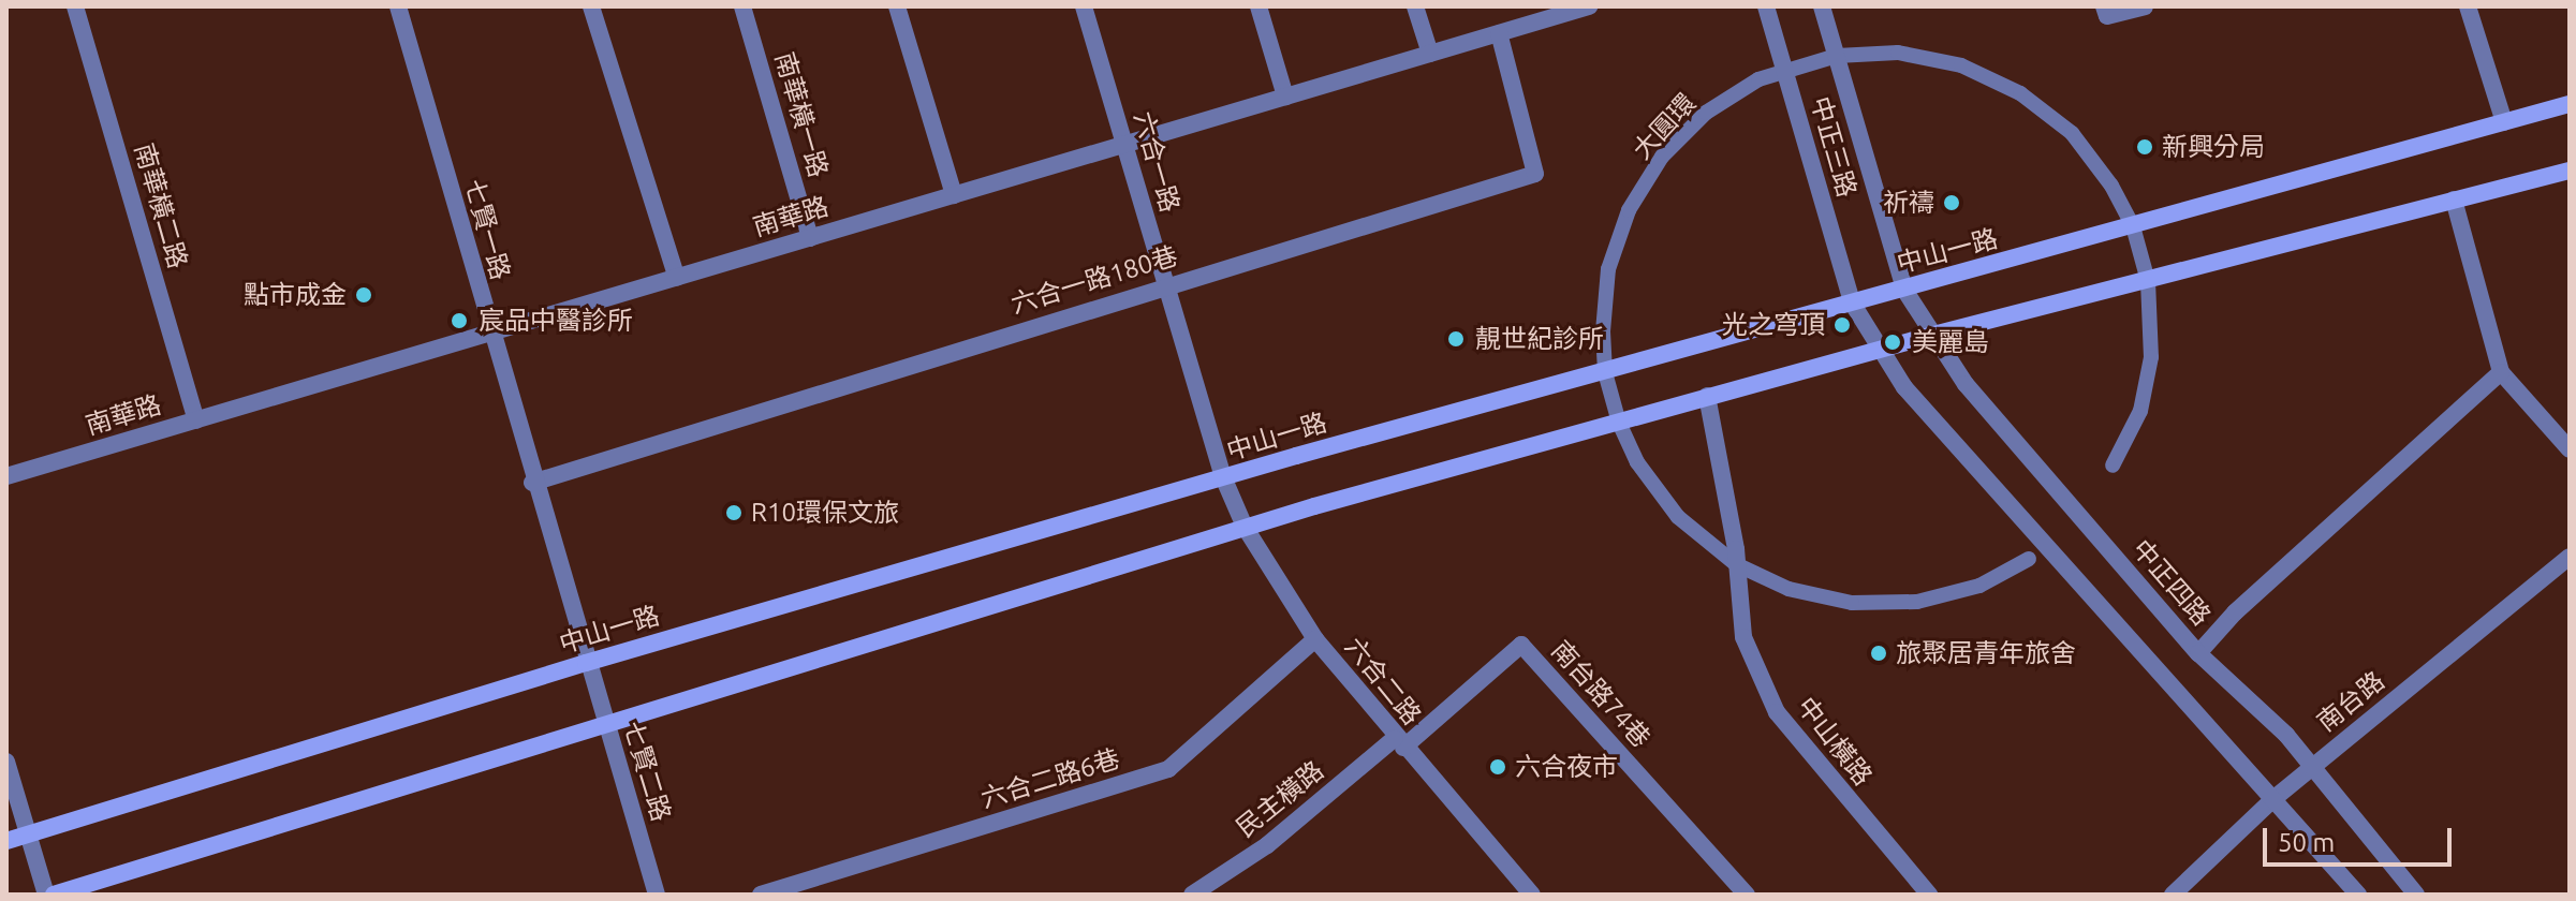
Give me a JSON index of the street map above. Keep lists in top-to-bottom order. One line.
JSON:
{"streets":{"main road":["中山一路"],"street":["南華橫一路","大圓環","中正三路","六合一路","南華橫二路","南華路","七賢一路","六合一路180巷","中正四路","六合二路","南台路74巷","南台路","中山橫路","七賢二路","六合二路6巷","民主橫路"]},"crossings":[["南華橫一路","南華路"],["大圓環","中正三路"],["大圓環","中山一路"],["大圓環","中山橫路"],["中正三路","中山一路"],["中正三路","中正四路"],["六合一路","南華路"],["六合一路","中山一路"],["六合一路","六合一路180巷"],["六合一路","六合二路"],["南華橫二路","南華路"],["南華路","七賢一路"],["南華路","六合一路180巷"],["七賢一路","中山一路"],["七賢一路","六合一路180巷"],["七賢一路","七賢二路"],["中山一路","中正四路"],["中山一路","六合二路"],["中山一路","七賢二路"],["中正四路","南台路"],["六合二路","南台路74巷"],["六合二路","六合二路6巷"],["六合二路","民主橫路"],["南台路74巷","民主橫路"]],"places":["新興分局","祈禱","點市成金","宸品中醫診所","光之穹頂","靚世紀診所","美麗島","R10環保文旅","旅聚居青年旅舍","六合夜市"],"scale_bar":"50 m"}
